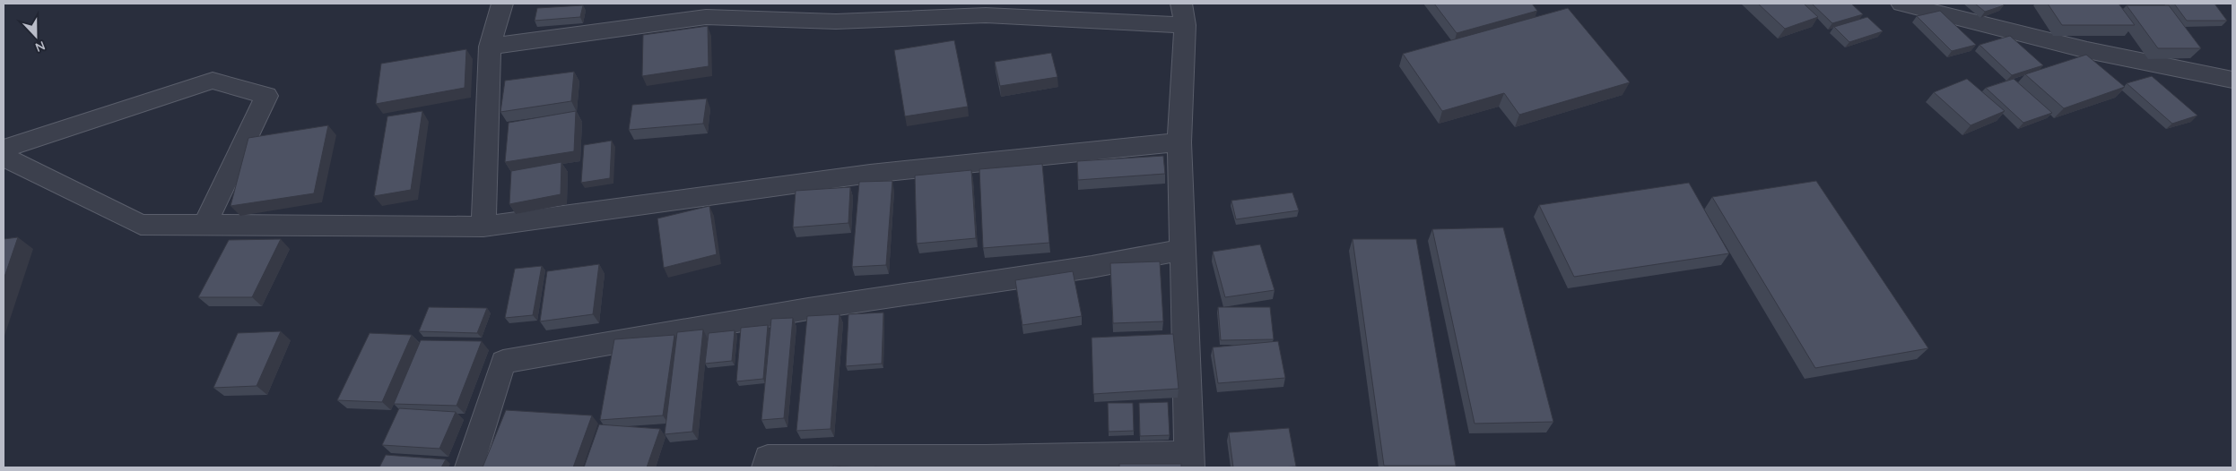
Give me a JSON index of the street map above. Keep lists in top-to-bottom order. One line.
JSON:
{"north":"bottom"}
